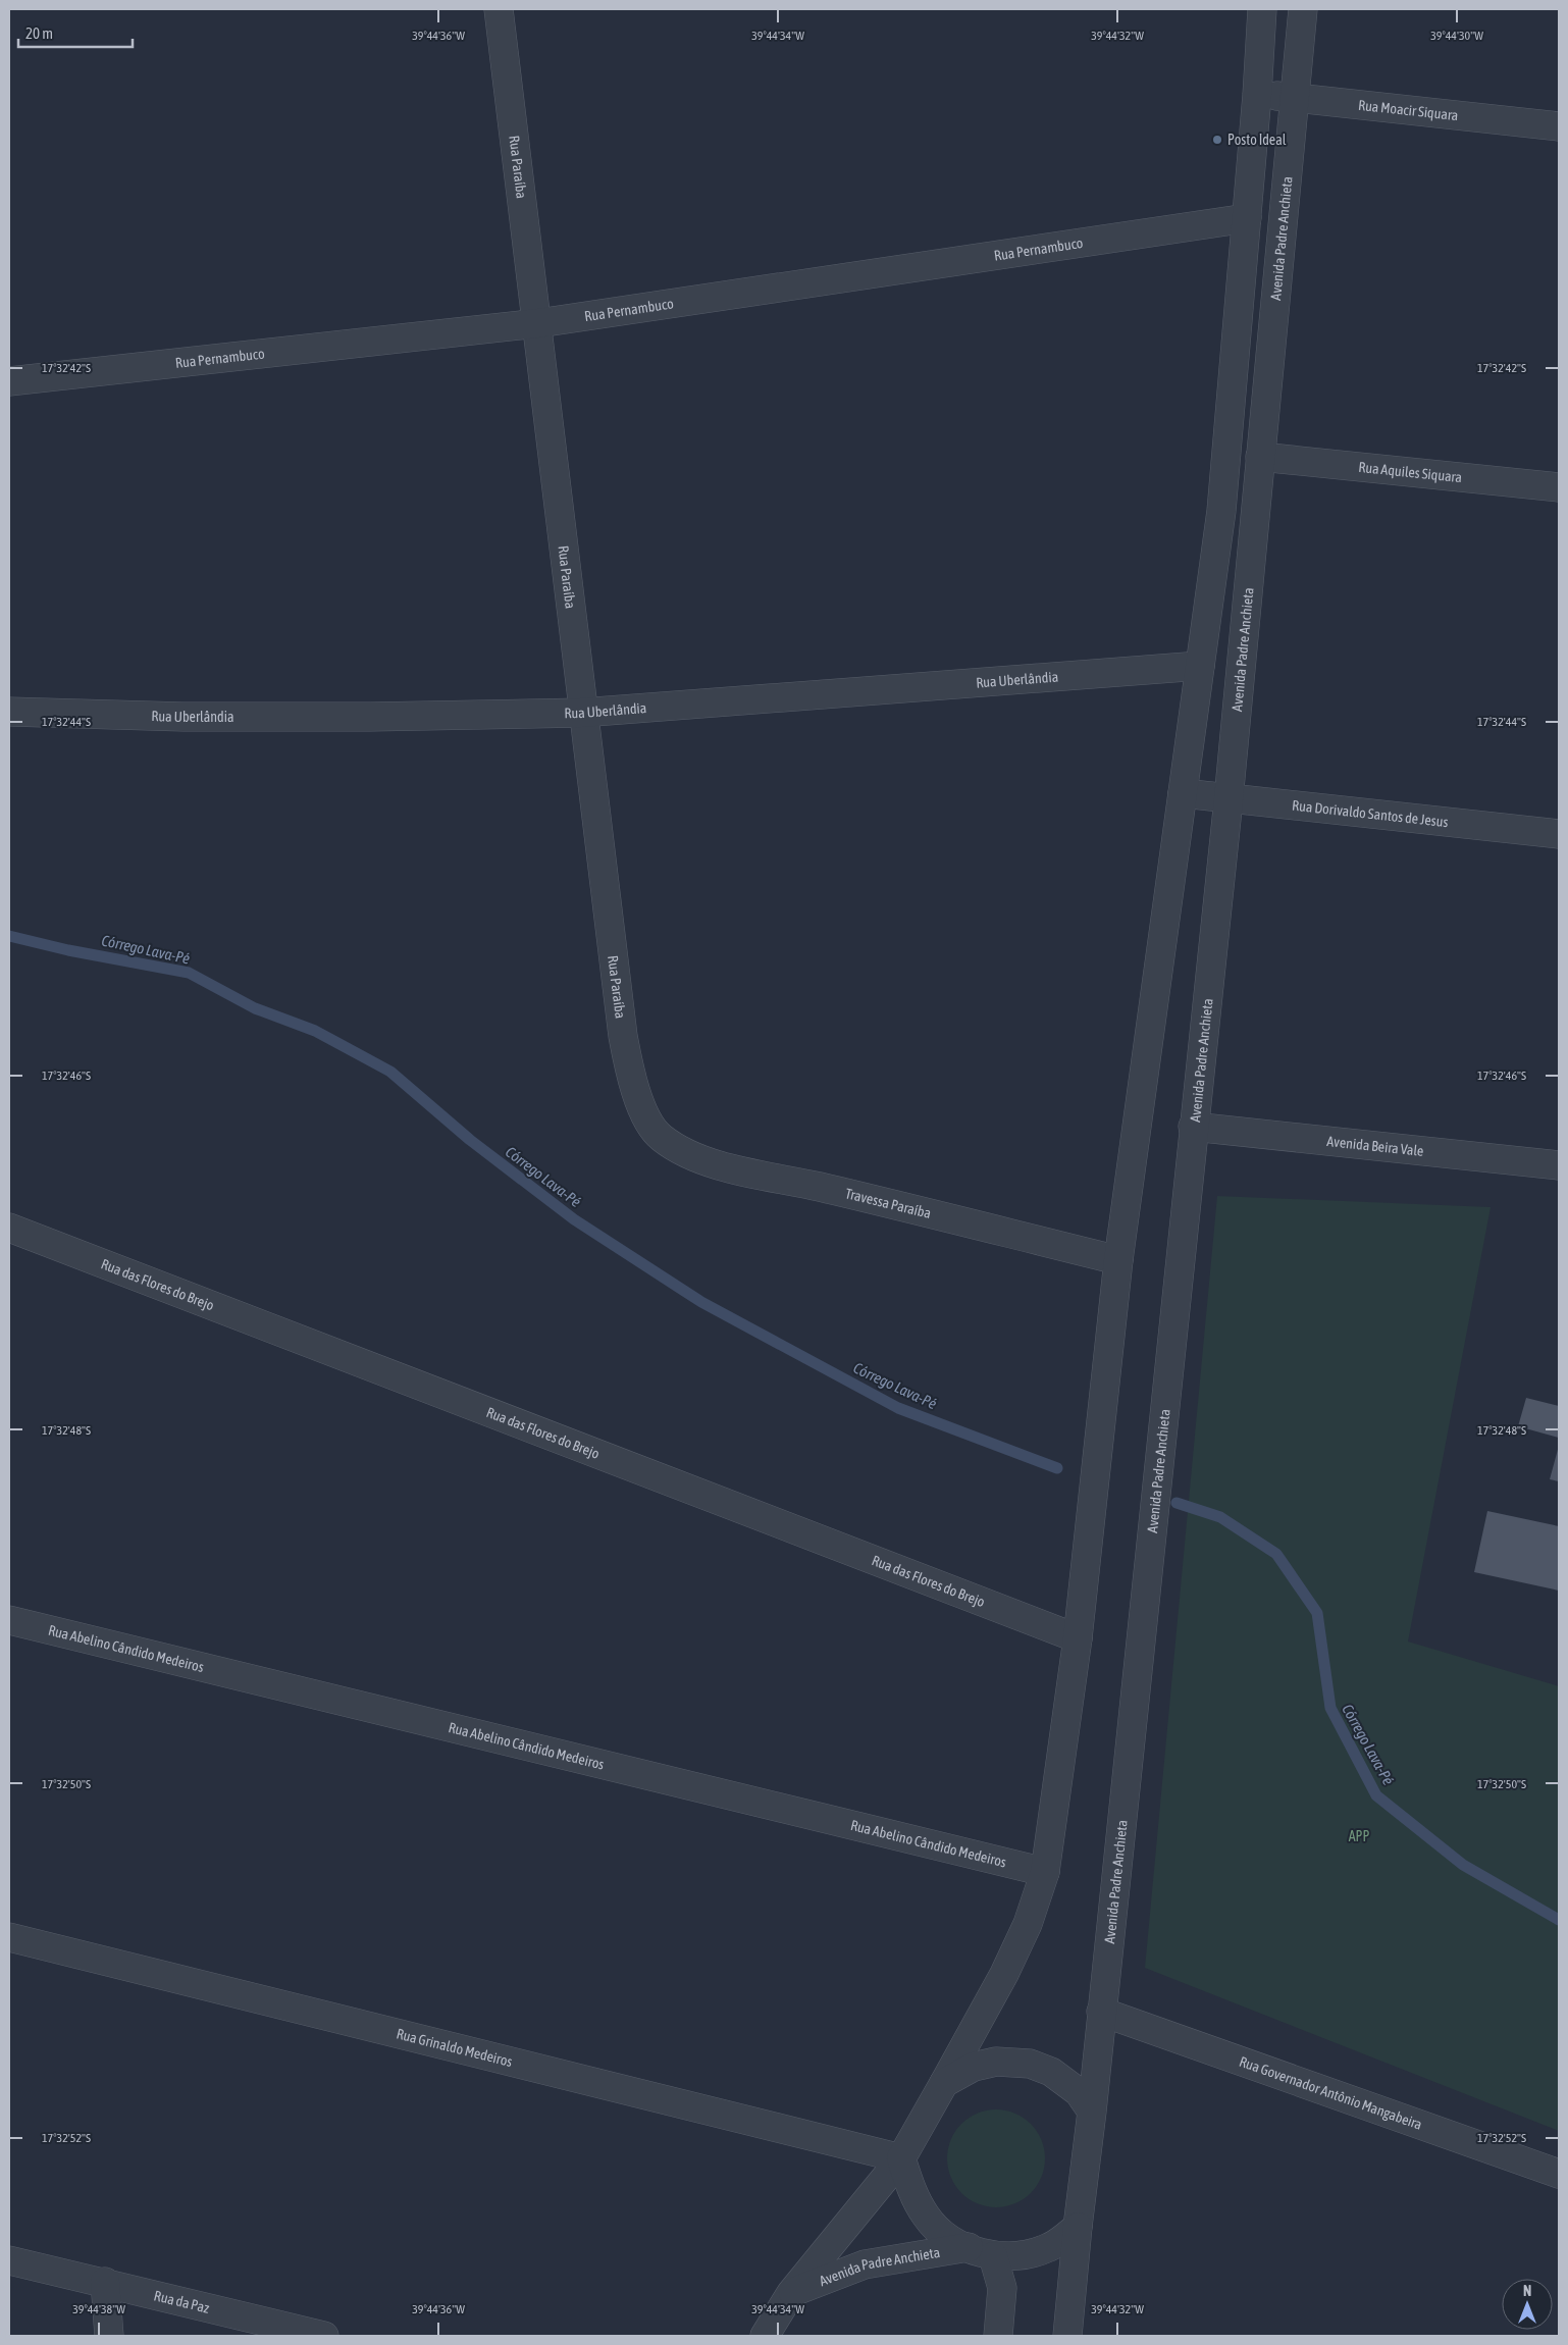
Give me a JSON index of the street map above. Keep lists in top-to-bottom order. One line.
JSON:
{"streets":{"street":["Rua Moacir Siquara","Rua Paraíba","Avenida Padre Anchieta","Rua Pernambuco","Rua Aquiles Siquara","Rua Uberlândia","Rua Dorivaldo Santos de Jesus","Avenida Beira Vale","Travessa Paraíba","Rua das Flores do Brejo","Rua Abelino Cândido Medeiros","Rua Grinaldo Medeiros","Rua Governador Antônio Mangabeira","Rua da Paz"]},"crossings":[["Rua Moacir Siquara","Avenida Padre Anchieta"],["Rua Paraíba","Rua Pernambuco"],["Rua Paraíba","Rua Uberlândia"],["Rua Paraíba","Travessa Paraíba"],["Avenida Padre Anchieta","Rua Pernambuco"],["Avenida Padre Anchieta","Rua Aquiles Siquara"],["Avenida Padre Anchieta","Rua Uberlândia"],["Avenida Padre Anchieta","Rua Dorivaldo Santos de Jesus"],["Avenida Padre Anchieta","Avenida Beira Vale"],["Avenida Padre Anchieta","Travessa Paraíba"],["Avenida Padre Anchieta","Rua das Flores do Brejo"],["Avenida Padre Anchieta","Rua Abelino Cândido Medeiros"],["Avenida Padre Anchieta","Rua Grinaldo Medeiros"],["Avenida Padre Anchieta","Rua Governador Antônio Mangabeira"]],"water":["Córrego Lava-Pé"],"parks":["APP"],"places":["Posto Ideal"],"scale_bar":"20 m","north":"top","coordinates":["39°44'36\"W","39°44'34\"W","39°44'32\"W","39°44'30\"W","17°32'42\"S","17°32'44\"S","17°32'46\"S","17°32'48\"S","17°32'50\"S","17°32'52\"S","39°44'38\"W"]}
